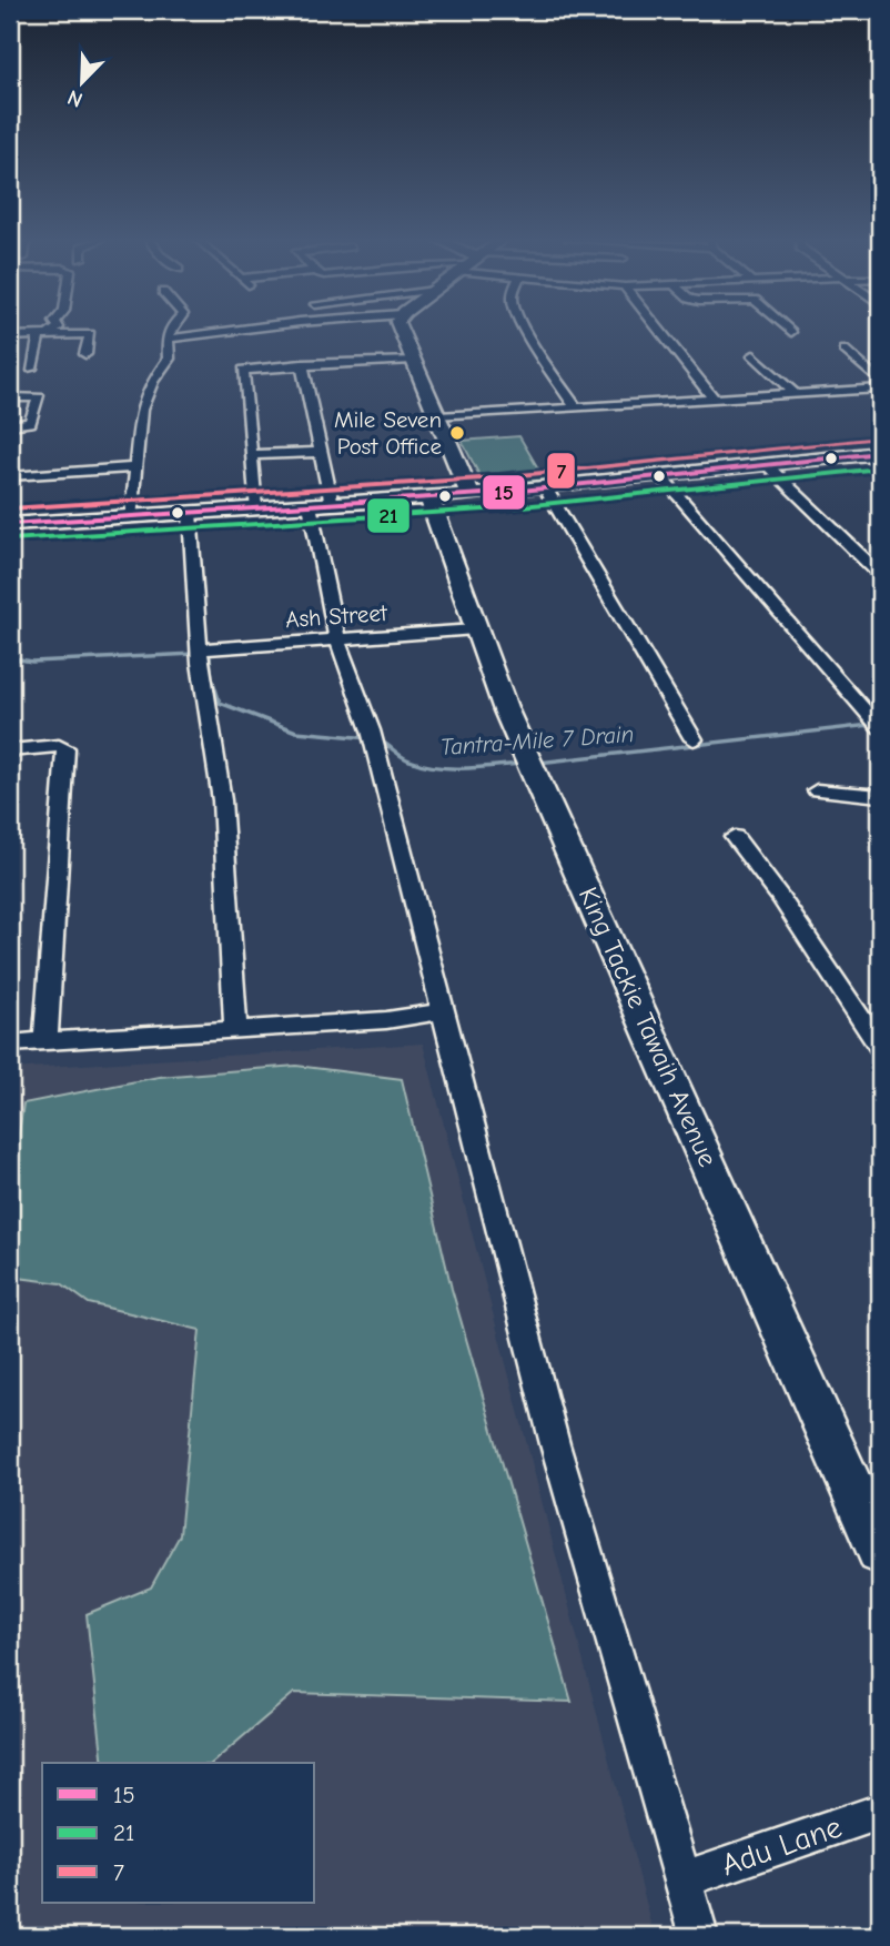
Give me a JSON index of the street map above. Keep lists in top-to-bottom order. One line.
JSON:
{"streets":{"street":["Ash Street","King Tackie Tawaih Avenue","Adu Lane"]},"crossings":[["Ash Street","King Tackie Tawaih Avenue"]],"water":["Tantra-Mile 7 Drain"],"places":["Mile Seven Post Office"],"lines":["transit line 7","transit line 15","transit line 21"],"legend":["15","21","7"],"north":"bottom left"}
